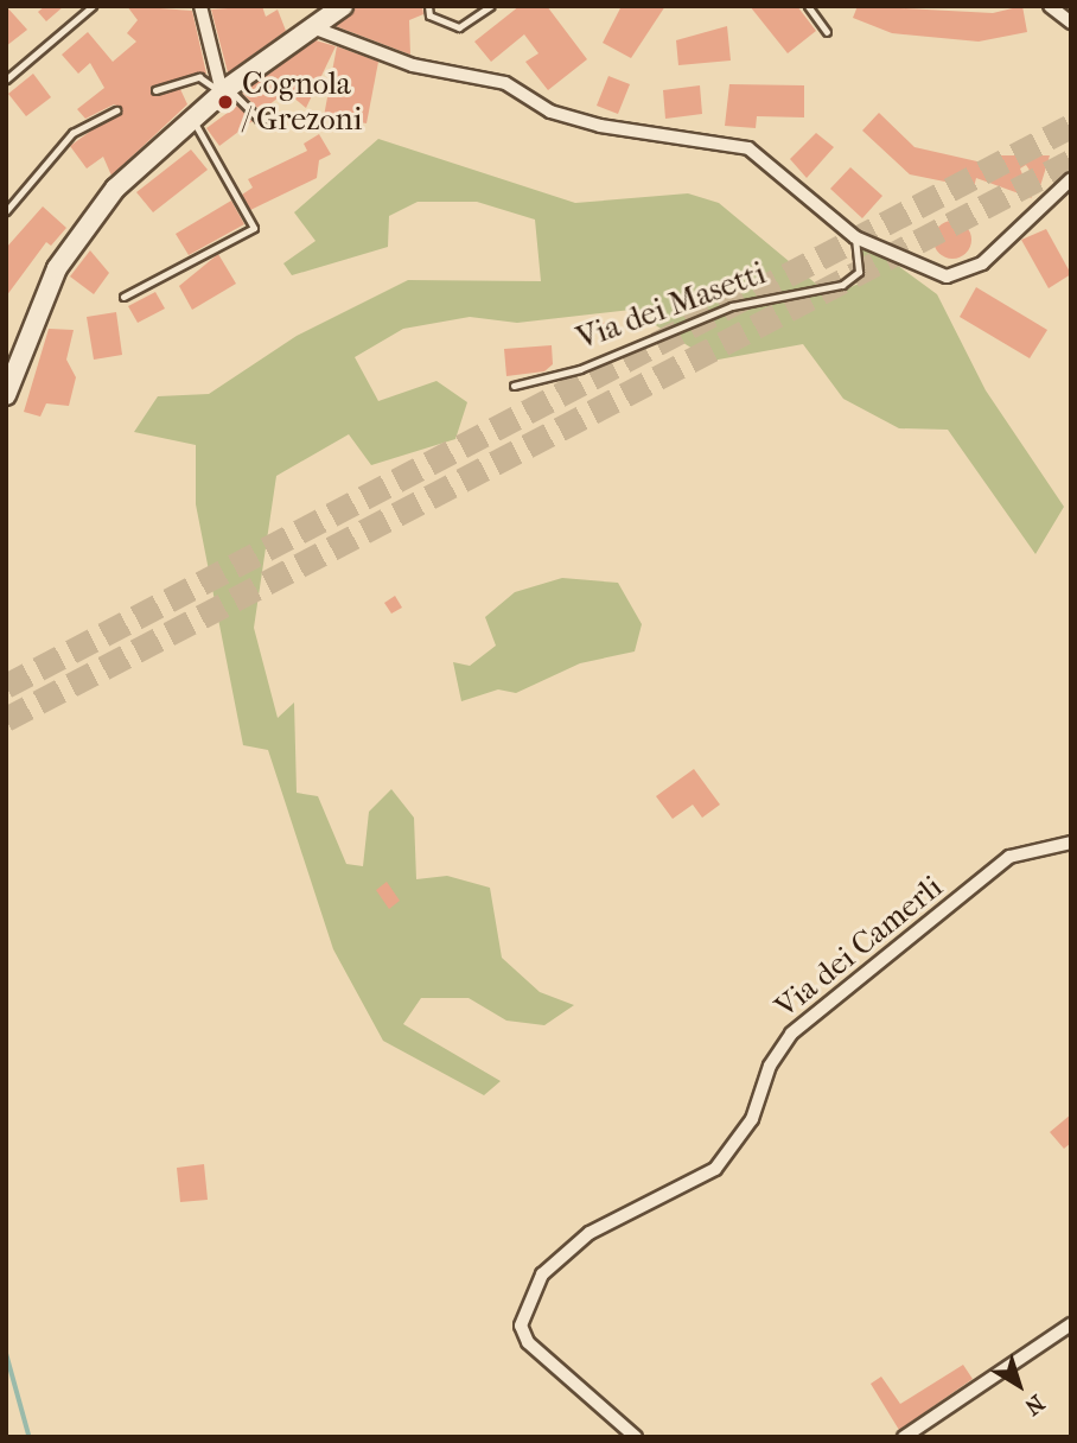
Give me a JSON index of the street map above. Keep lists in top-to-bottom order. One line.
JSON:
{"streets":{"street":["Via dei Camerli"],"lane":["Via dei Masetti"]},"places":["Cognola / Grezoni"],"north":"bottom right"}
